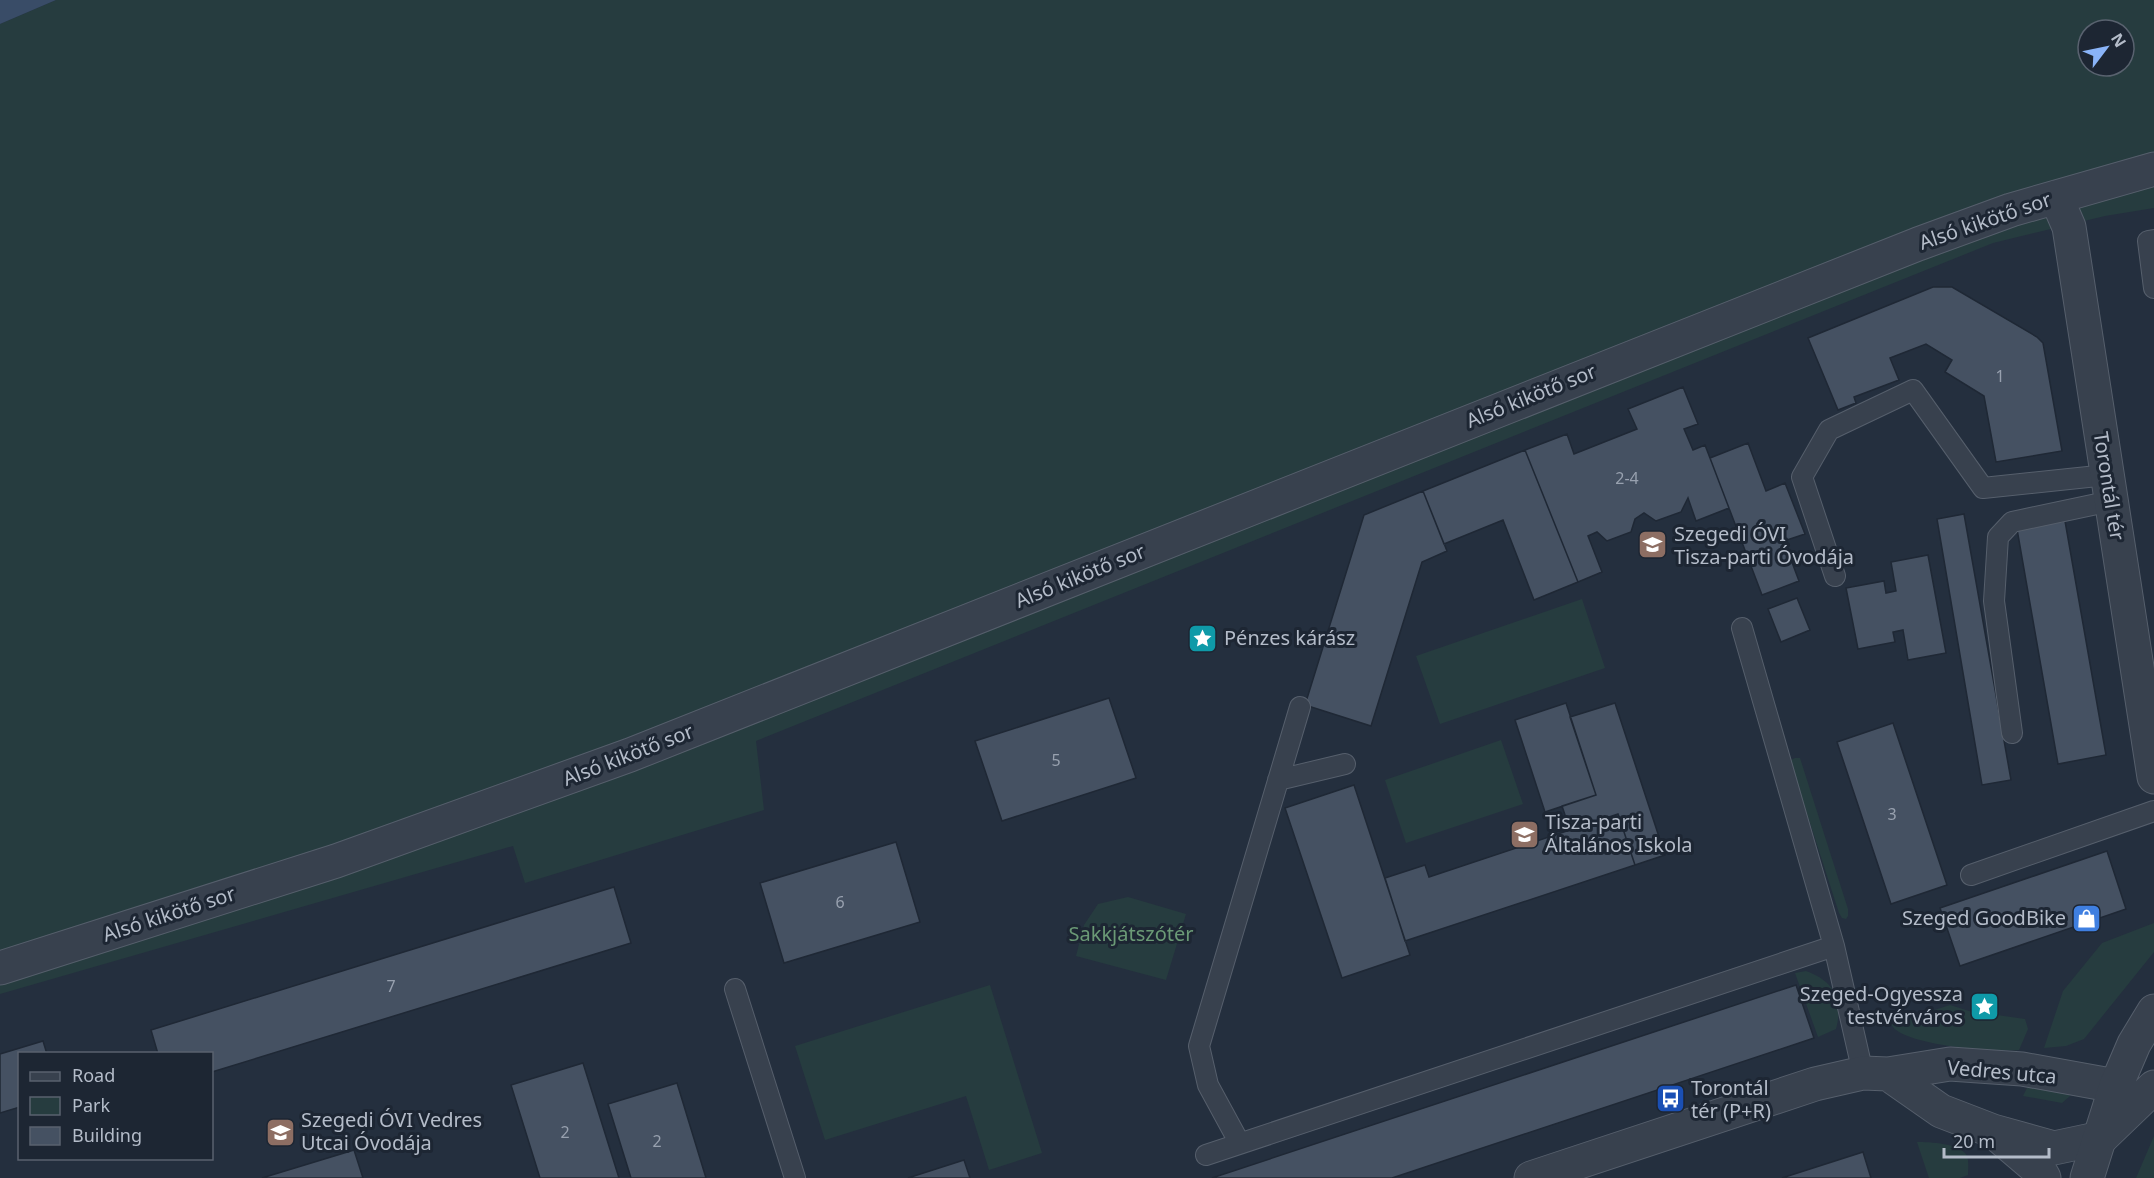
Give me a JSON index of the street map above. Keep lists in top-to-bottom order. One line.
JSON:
{"streets":{"street":["Alsó kikötő sor","Torontál tér","Vedres utca"]},"crossings":[["Alsó kikötő sor","Torontál tér"]],"parks":["Sakkjátszótér"],"places":{"school or university":["Szegedi ÓVI Tisza-parti Óvodája","Tisza-parti Általános Iskola","Szegedi ÓVI Vedres Utcai Óvodája"],"place":["Pénzes kárász","Szeged-Ogyessza testvérváros"],"shop":["Szeged GoodBike"],"bus stop":["Torontál tér (P+R)"]},"house_numbers":["1","2-4","5","3","6","7","2","2"],"legend":["Road","Park","Building"],"scale_bar":"20 m","north":"top right"}
